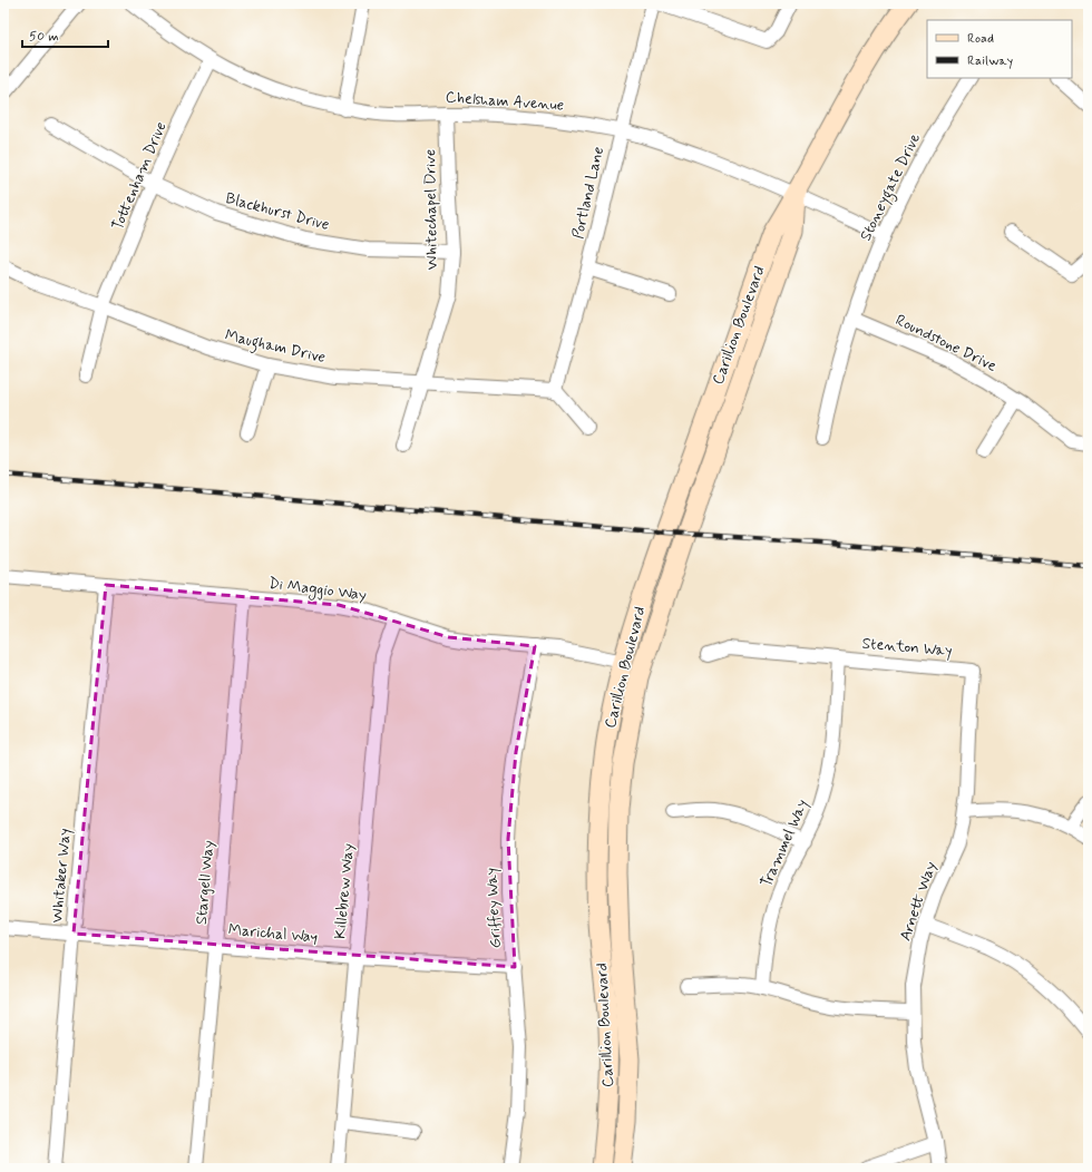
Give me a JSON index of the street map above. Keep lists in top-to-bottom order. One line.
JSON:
{"streets":{"street":["Chelsham Avenue","Tottenham Drive","Stoneygate Drive","Portland Lane","Whitechapel Drive","Blackhurst Drive","Carillion Boulevard","Roundstone Drive","Maugham Drive","Di Maggio Way","Stenton Way","Trammel Way","Whitaker Way","Stargell Way","Killebrew Way","Arnett Way","Griffey Way","Marichal Way"]},"crossings":[["Chelsham Avenue","Tottenham Drive"],["Chelsham Avenue","Stoneygate Drive"],["Chelsham Avenue","Portland Lane"],["Chelsham Avenue","Whitechapel Drive"],["Chelsham Avenue","Carillion Boulevard"],["Tottenham Drive","Blackhurst Drive"],["Tottenham Drive","Maugham Drive"],["Stoneygate Drive","Roundstone Drive"],["Portland Lane","Maugham Drive"],["Whitechapel Drive","Blackhurst Drive"],["Whitechapel Drive","Maugham Drive"],["Carillion Boulevard","Di Maggio Way"],["Di Maggio Way","Whitaker Way"],["Di Maggio Way","Stargell Way"],["Di Maggio Way","Killebrew Way"],["Di Maggio Way","Griffey Way"],["Stenton Way","Trammel Way"],["Stenton Way","Arnett Way"],["Whitaker Way","Marichal Way"],["Stargell Way","Marichal Way"],["Killebrew Way","Marichal Way"],["Griffey Way","Marichal Way"]],"legend":["Road","Railway"],"scale_bar":"50 m"}
